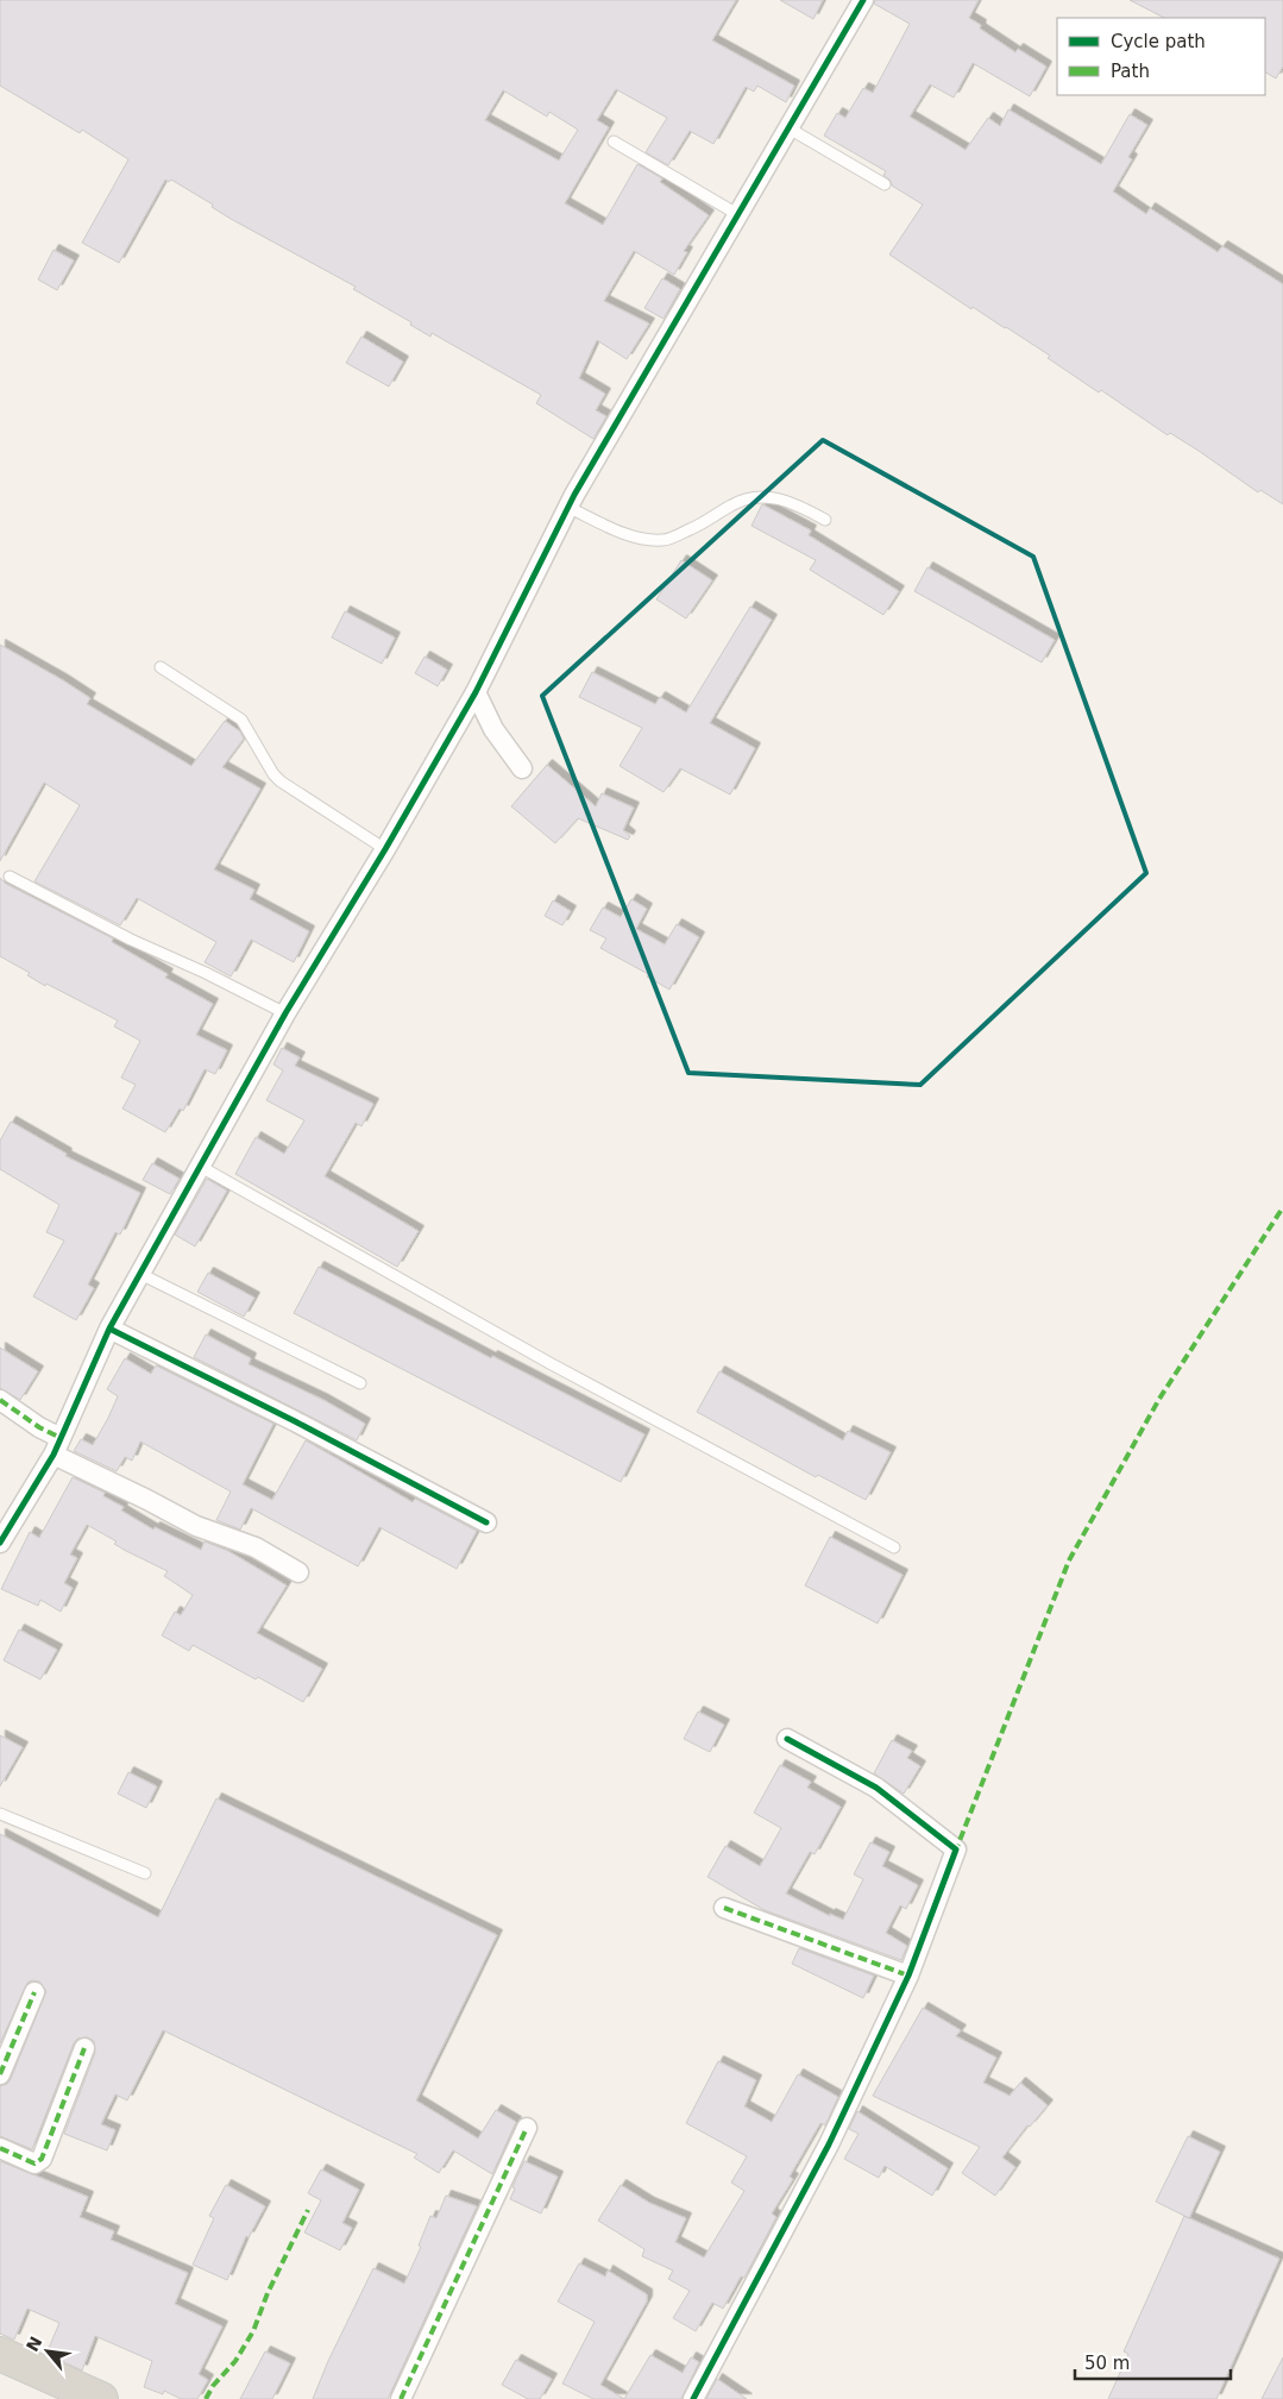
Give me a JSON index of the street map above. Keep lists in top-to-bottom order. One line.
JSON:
{"legend":["Cycle path","Path"],"scale_bar":"50 m","north":"top left"}
